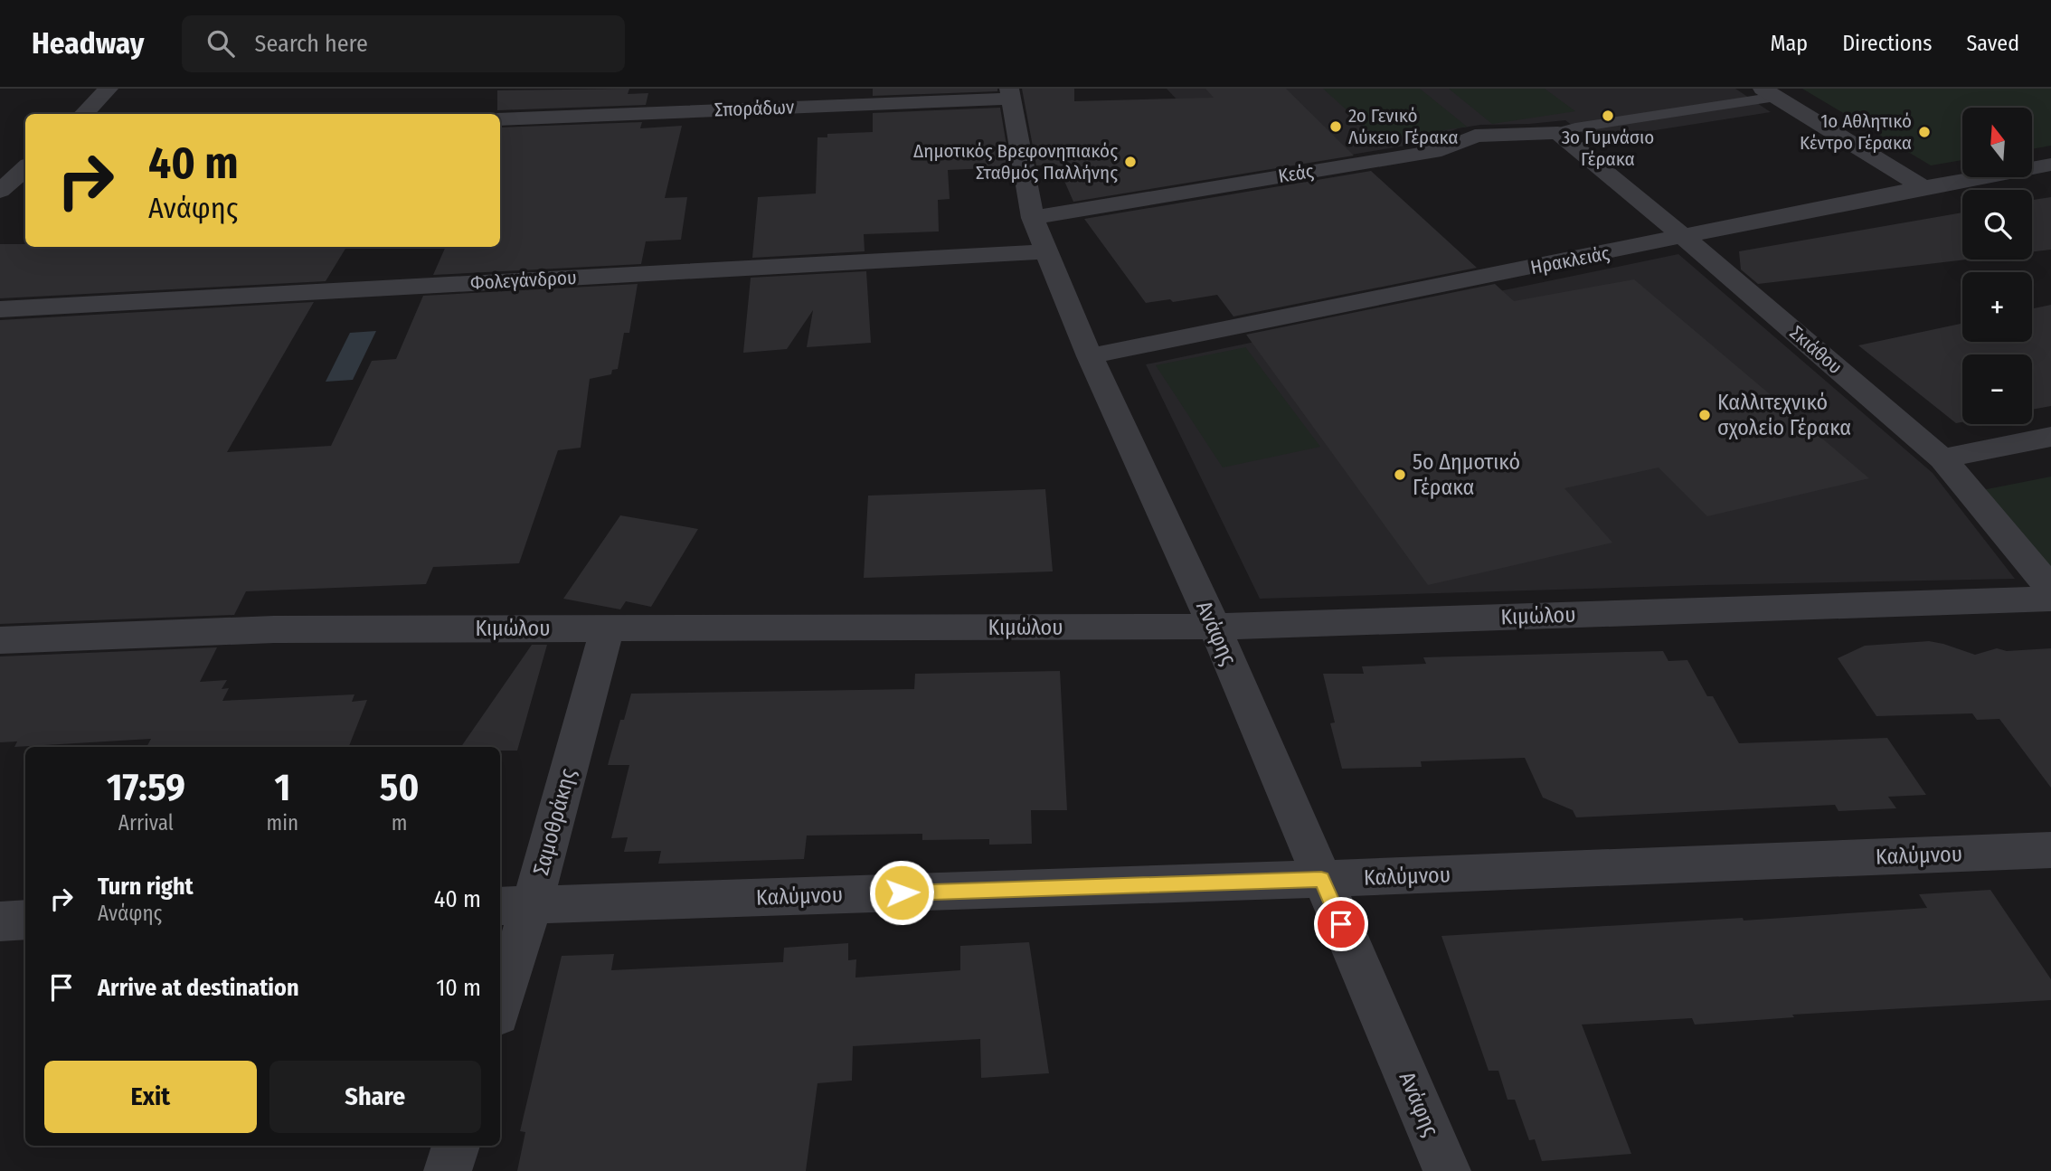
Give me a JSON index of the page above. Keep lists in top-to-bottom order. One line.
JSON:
{"streets":{"street":["Σποράδων","Κεάς","Ηρακλειάς","Φολεγάνδρου","Σκιάθου","Κιμώλου","Ανάφης","Σαμοθράκης","Καλύμνου"]},"crossings":[["Σποράδων","Ανάφης"],["Κεάς","Σκιάθου"],["Κεάς","Ανάφης"],["Ηρακλειάς","Σκιάθου"],["Ηρακλειάς","Ανάφης"],["Φολεγάνδρου","Ανάφης"],["Κιμώλου","Ανάφης"],["Κιμώλου","Σαμοθράκης"],["Ανάφης","Καλύμνου"],["Σαμοθράκης","Καλύμνου"]],"places":["3ο Γυμνάσιο Γέρακα","2ο Γενικό Λύκειο Γέρακα","1ο Αθλητικό Κέντρο Γέρακα","Δημοτικός Βρεφονηπιακός Σταθμός Παλλήνης","Καλλιτεχνικό σχολείο Γέρακα","5ο Δημοτικό Γέρακα"],"north":"top","page":{"header":"Headway","search":"Search here","nav":["Map","Directions","Saved"],"map_buttons":["+","−"],"turn":["40 m","Ανάφης"],"eta":["17:59","Arrival","1","min","50","m"],"list":[{"name":"Turn right","note":"Ανάφης","value":"40 m"},{"name":"Arrive at destination","value":"10 m"}],"buttons":["Exit","Share"]}}
